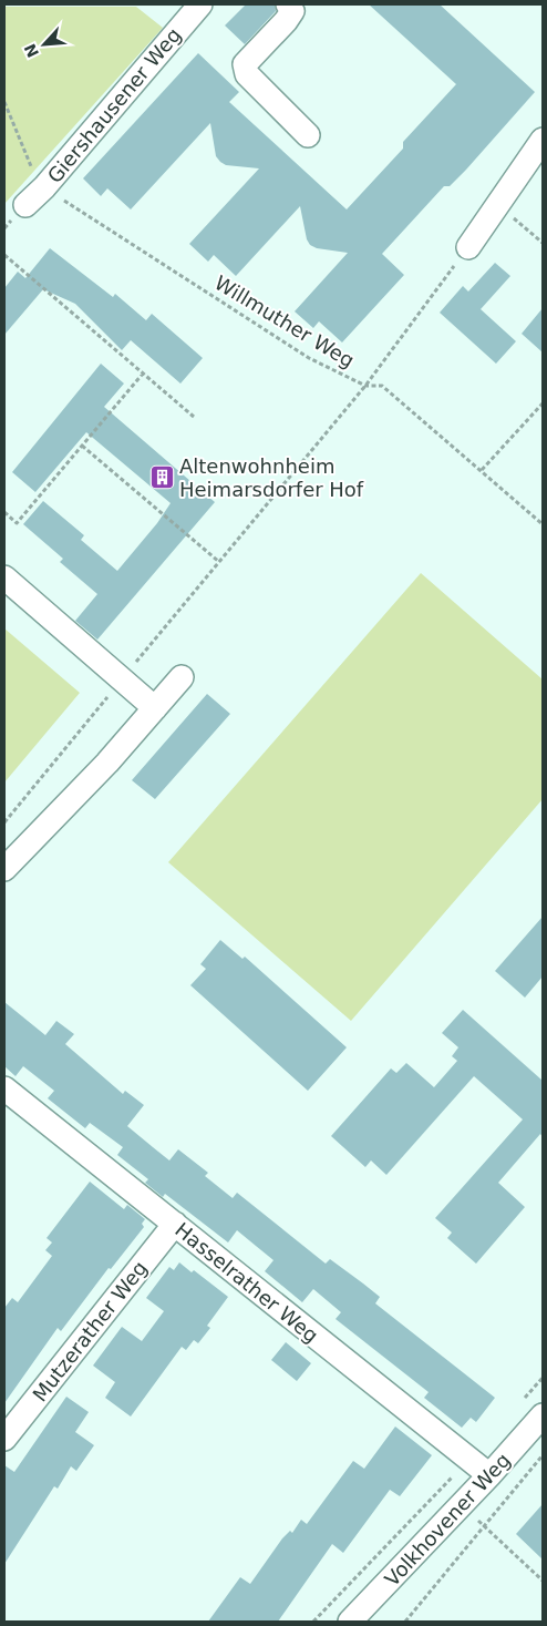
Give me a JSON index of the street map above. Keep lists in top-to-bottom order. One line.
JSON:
{"streets":{"street":["Giershausener Weg","Hasselrather Weg","Mutzerather Weg","Volkhovener Weg"],"path":["Willmuther Weg"]},"crossings":[["Giershausener Weg","Willmuther Weg"],["Hasselrather Weg","Mutzerather Weg"],["Hasselrather Weg","Volkhovener Weg"]],"places":{"building":["Altenwohnheim Heimarsdorfer Hof"]},"north":"bottom left"}
